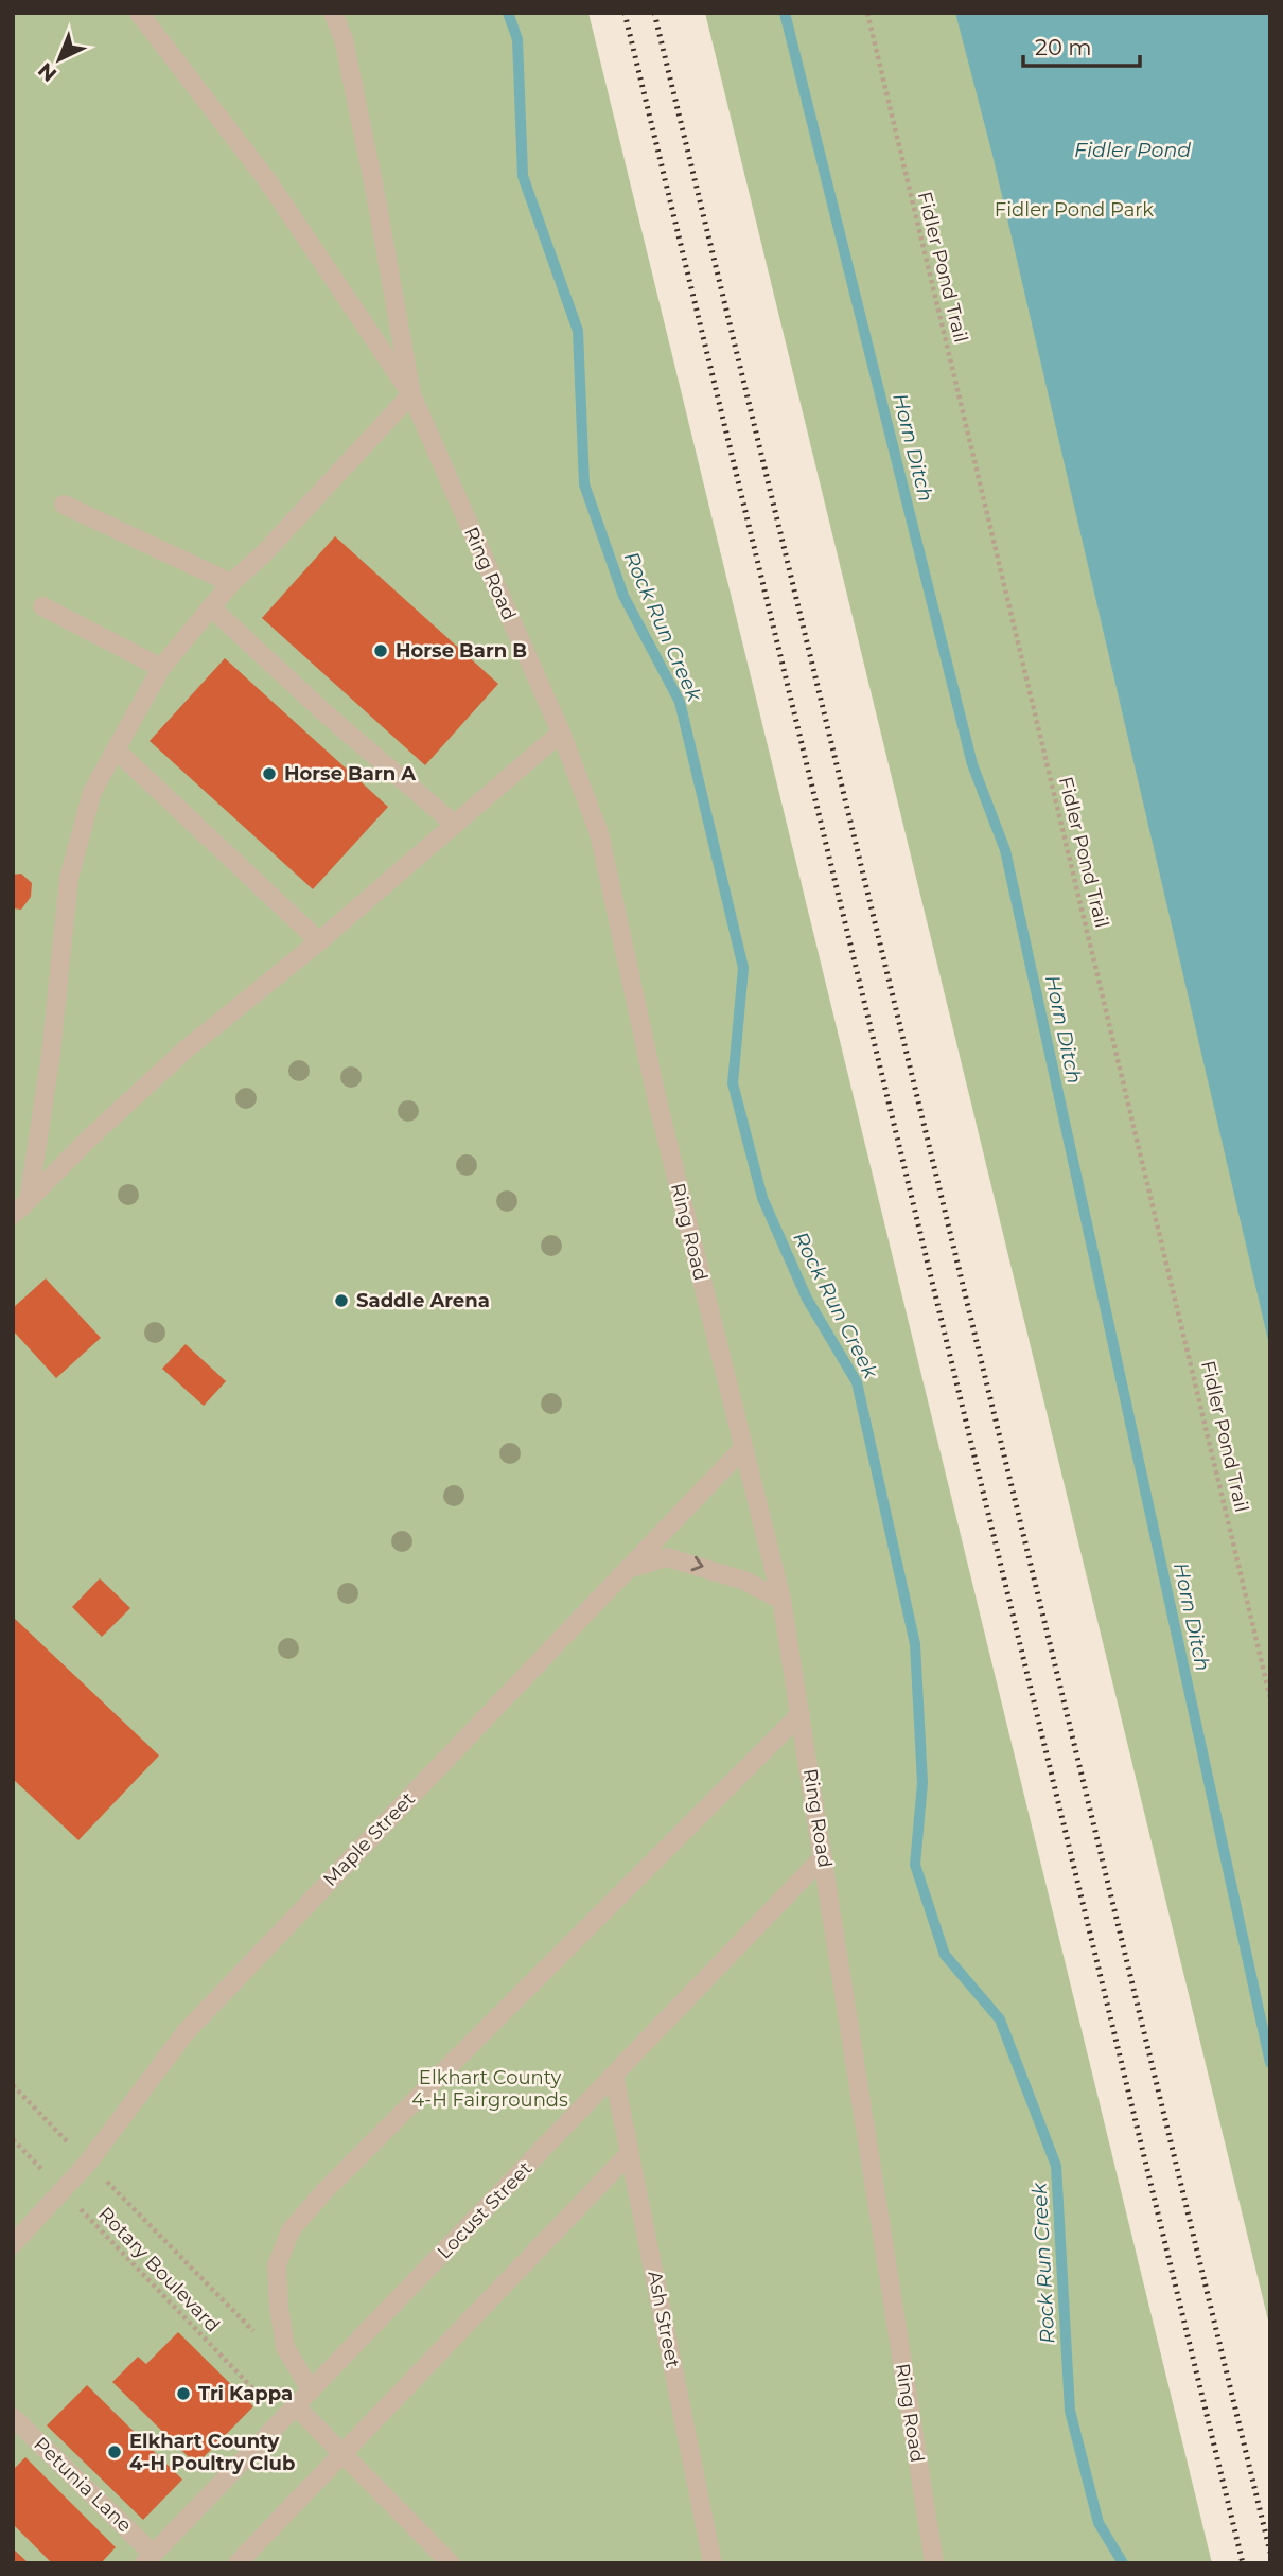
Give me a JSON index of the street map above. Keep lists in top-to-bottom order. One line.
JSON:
{"streets":{"street":["Ring Road","Maple Street","Locust Street","Ash Street","Petunia Lane"],"path":["Fidler Pond Trail","Rotary Boulevard"]},"crossings":[["Ring Road","Maple Street"],["Ring Road","Locust Street"],["Maple Street","Rotary Boulevard"],["Locust Street","Rotary Boulevard"],["Locust Street","Ash Street"],["Locust Street","Petunia Lane"]],"water":["Fidler Pond","Horn Ditch","Rock Run Creek"],"parks":["Fidler Pond Park","Elkhart County 4-H Fairgrounds"],"places":["Horse Barn B","Horse Barn A","Saddle Arena","Tri Kappa","Elkhart County 4-H Poultry Club"],"scale_bar":"20 m","north":"bottom left"}
